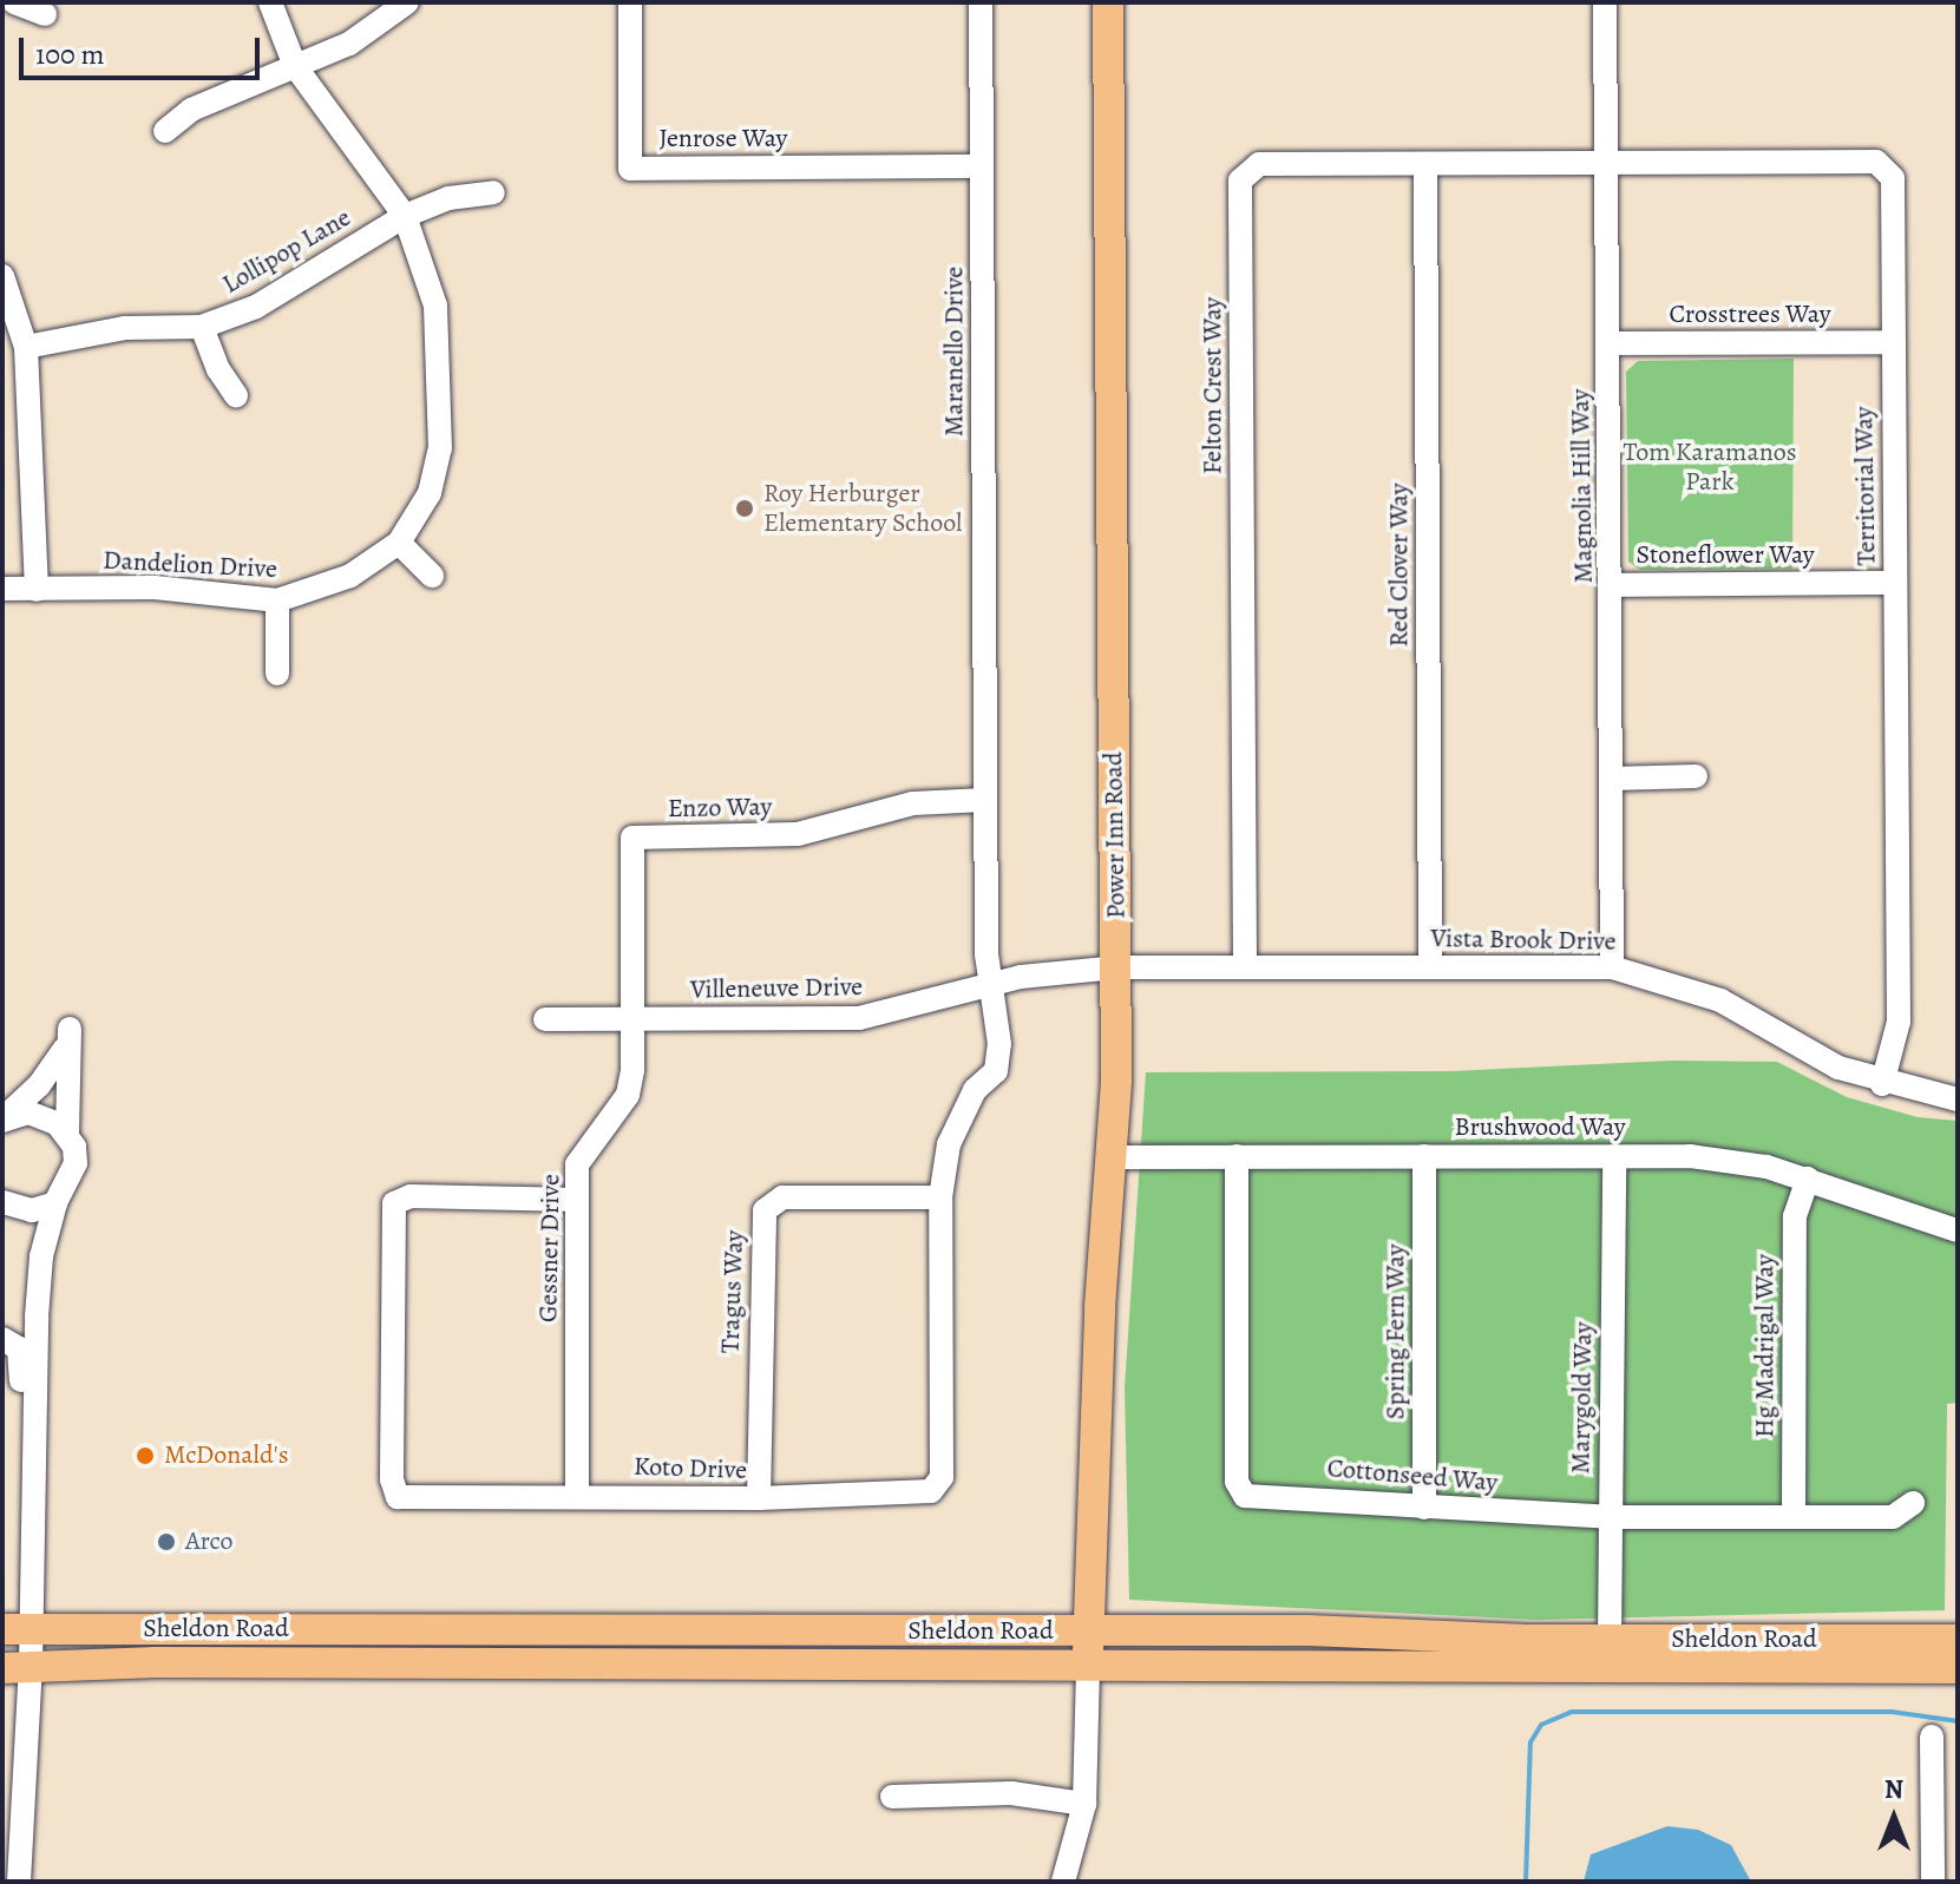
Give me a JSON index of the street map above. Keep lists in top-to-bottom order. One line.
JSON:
{"streets":{"main road":["Power Inn Road","Sheldon Road"],"street":["Jenrose Way","Lollipop Lane","Crosstrees Way","Maranello Drive","Felton Crest Way","Magnolia Hill Way","Territorial Way","Stoneflower Way","Dandelion Drive","Red Clover Way","Enzo Way","Vista Brook Drive","Villeneuve Drive","Brushwood Way","Gessner Drive","Tragus Way","Spring Fern Way","Hg Madrigal Way","Marygold Way","Koto Drive","Cottonseed Way"]},"crossings":[["Jenrose Way","Maranello Drive"],["Lollipop Lane","Dandelion Drive"],["Crosstrees Way","Magnolia Hill Way"],["Crosstrees Way","Territorial Way"],["Maranello Drive","Enzo Way"],["Maranello Drive","Villeneuve Drive"],["Maranello Drive","Koto Drive"],["Felton Crest Way","Magnolia Hill Way"],["Felton Crest Way","Territorial Way"],["Felton Crest Way","Red Clover Way"],["Felton Crest Way","Vista Brook Drive"],["Magnolia Hill Way","Territorial Way"],["Magnolia Hill Way","Stoneflower Way"],["Magnolia Hill Way","Vista Brook Drive"],["Territorial Way","Stoneflower Way"],["Territorial Way","Vista Brook Drive"],["Red Clover Way","Vista Brook Drive"],["Enzo Way","Villeneuve Drive"],["Enzo Way","Gessner Drive"],["Power Inn Road","Vista Brook Drive"],["Power Inn Road","Villeneuve Drive"],["Power Inn Road","Brushwood Way"],["Power Inn Road","Sheldon Road"],["Vista Brook Drive","Villeneuve Drive"],["Villeneuve Drive","Gessner Drive"],["Villeneuve Drive","Koto Drive"],["Brushwood Way","Spring Fern Way"],["Brushwood Way","Hg Madrigal Way"],["Brushwood Way","Marygold Way"],["Brushwood Way","Cottonseed Way"],["Gessner Drive","Koto Drive"],["Tragus Way","Koto Drive"],["Spring Fern Way","Cottonseed Way"],["Hg Madrigal Way","Cottonseed Way"],["Marygold Way","Cottonseed Way"],["Marygold Way","Sheldon Road"]],"parks":["Tom Karamanos Park"],"places":["Roy Herburger Elementary School","McDonald's","Arco"],"scale_bar":"100 m","north":"top"}
